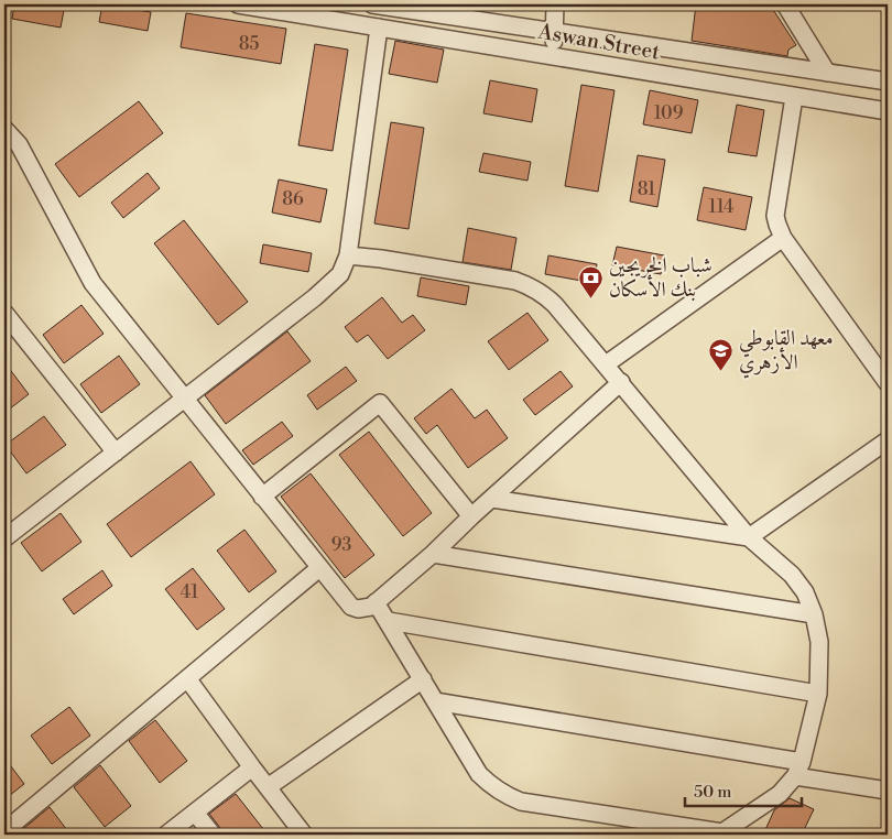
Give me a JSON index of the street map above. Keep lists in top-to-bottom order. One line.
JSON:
{"streets":{"street":["Aswan Street"]},"places":{"bank":["شباب الخريجين بنك الأسكان"],"school or university":["معهد القابوطي الأزهري"]},"house_numbers":["85","109","81","86","114","93","41"],"scale_bar":"50 m"}
